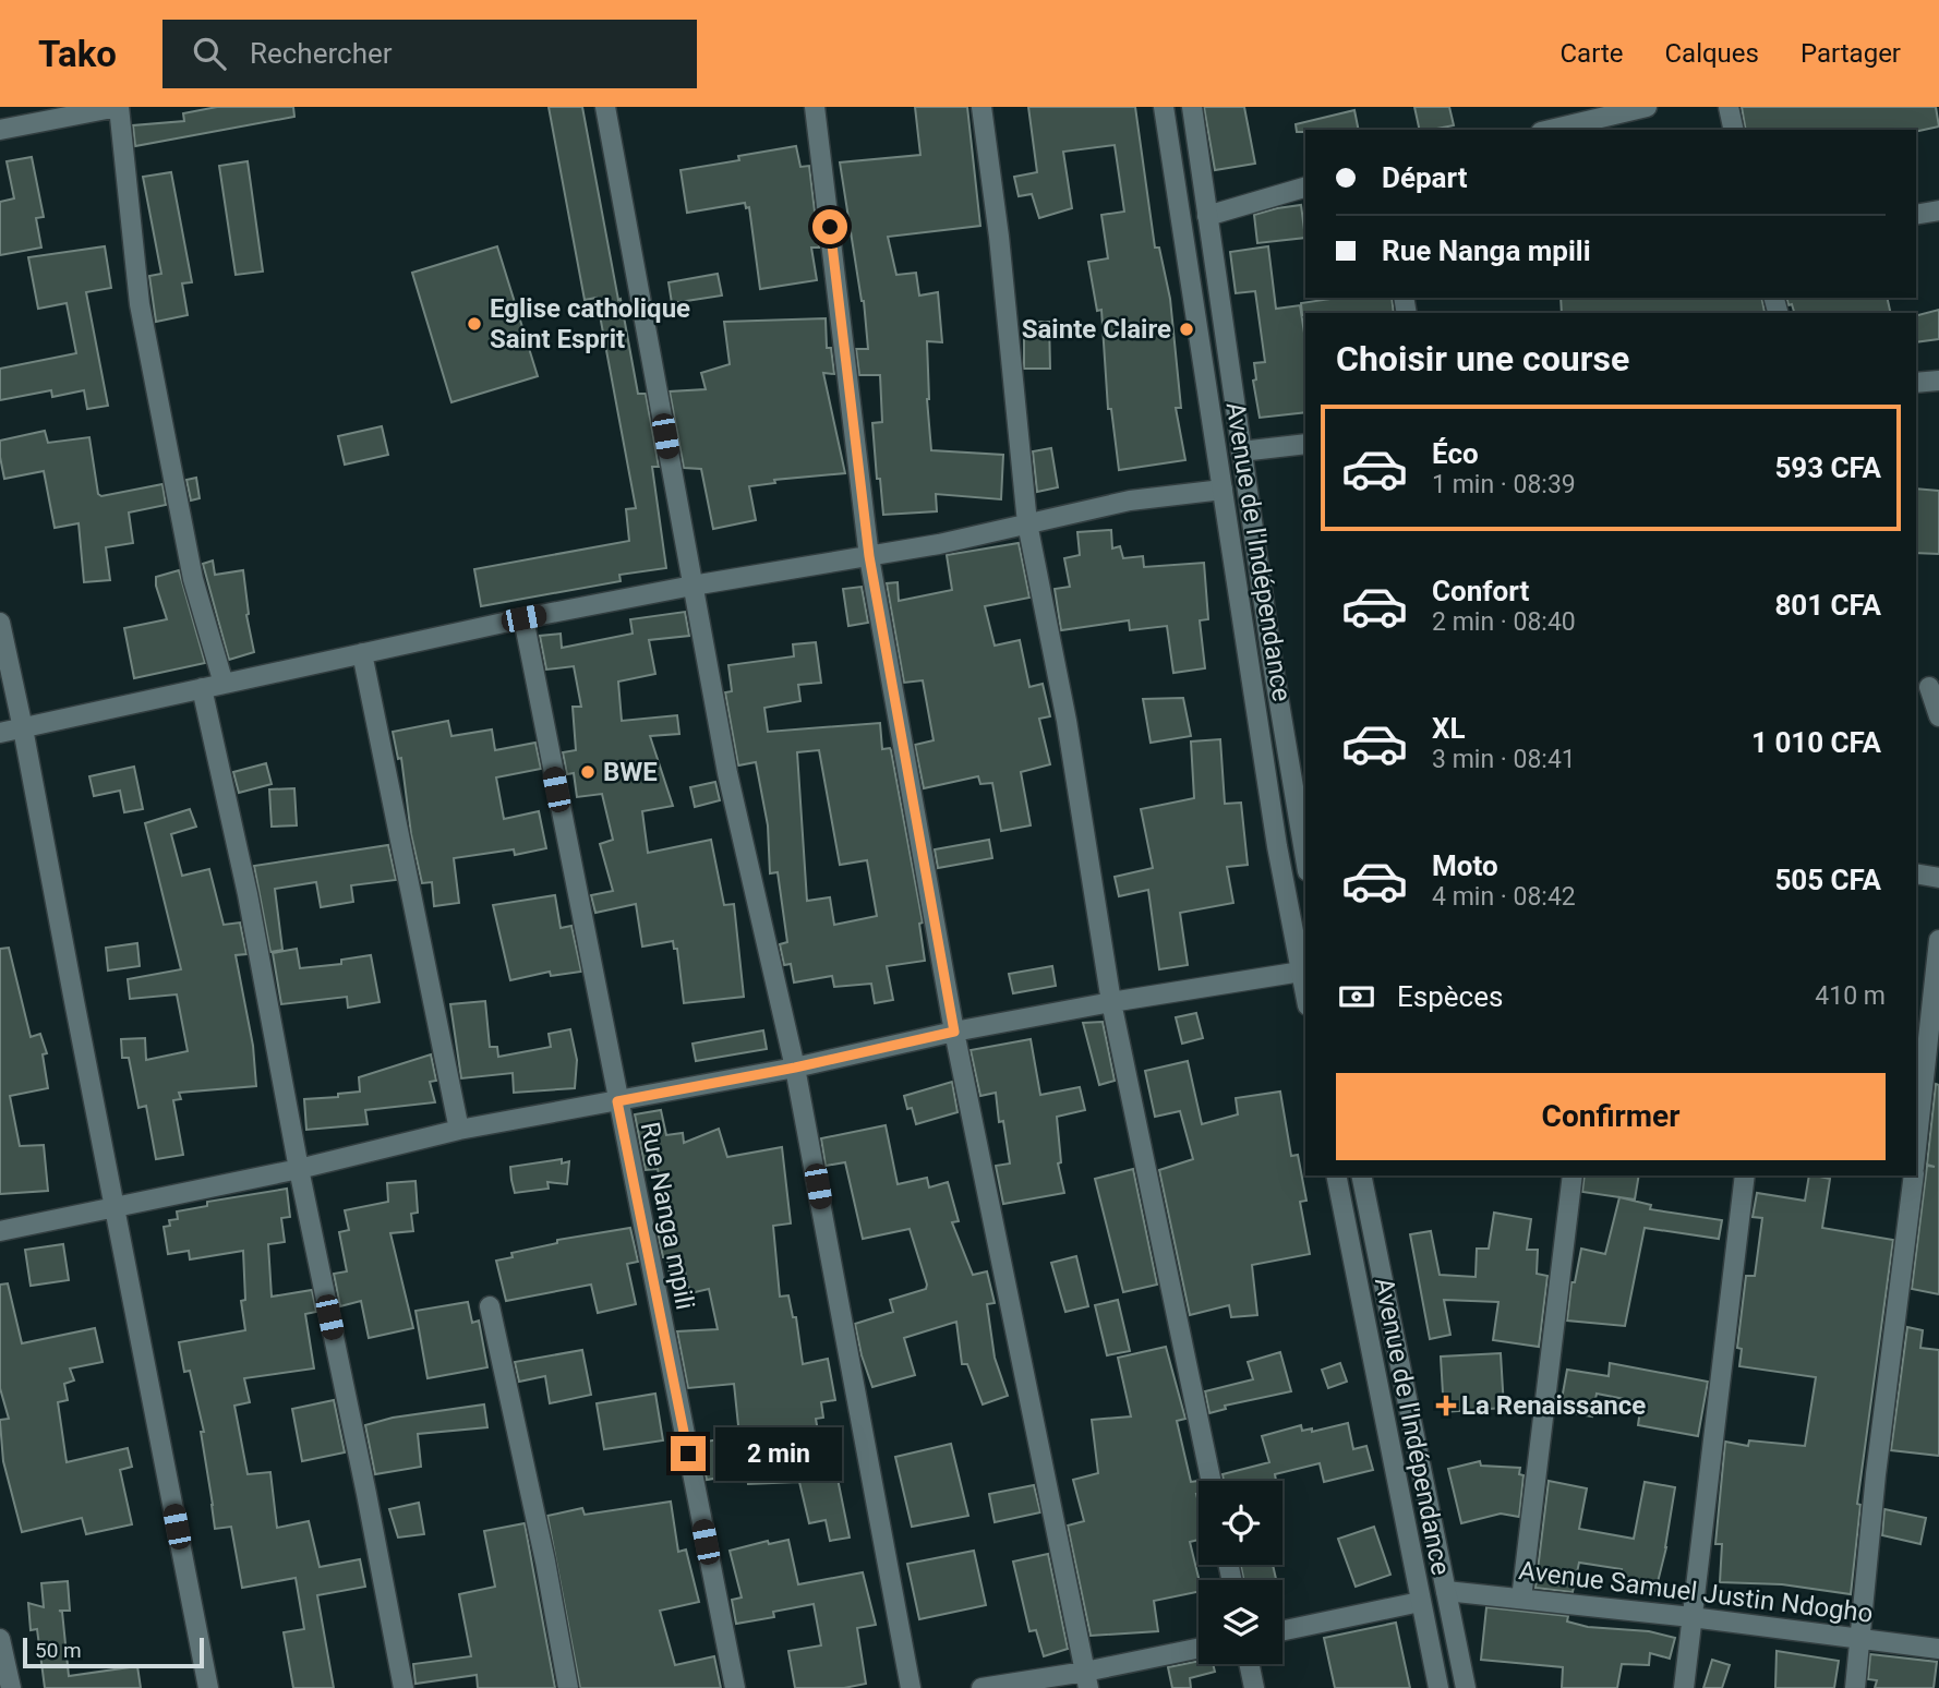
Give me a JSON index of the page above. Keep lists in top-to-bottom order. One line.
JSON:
{"streets":{"street":["Avenue de l'Indépendance","Rue Nanga mpili","Avenue Samuel Justin Ndogho"]},"crossings":[["Avenue de l'Indépendance","Avenue Samuel Justin Ndogho"]],"places":{"other":["Eglise catholique Saint Esprit","Sainte Claire","BWE"],"health":["La Renaissance"]},"scale_bar":"50 m","page":{"header":"Tako","search":"Rechercher","nav":["Carte","Calques","Partager"],"banner":["Départ","Rue Nanga mpili"],"heading":"Choisir une course","list":[{"name":"Éco","note":"1 min · 08:39","value":"593 CFA"},{"name":"Confort","note":"2 min · 08:40","value":"801 CFA"},{"name":"XL","note":"3 min · 08:41","value":"1 010 CFA"},{"name":"Moto","note":"4 min · 08:42","value":"505 CFA"}],"pay":["Espèces","410 m"],"buttons":"Confirmer","bubble":"2 min","scale":"50 m"}}
